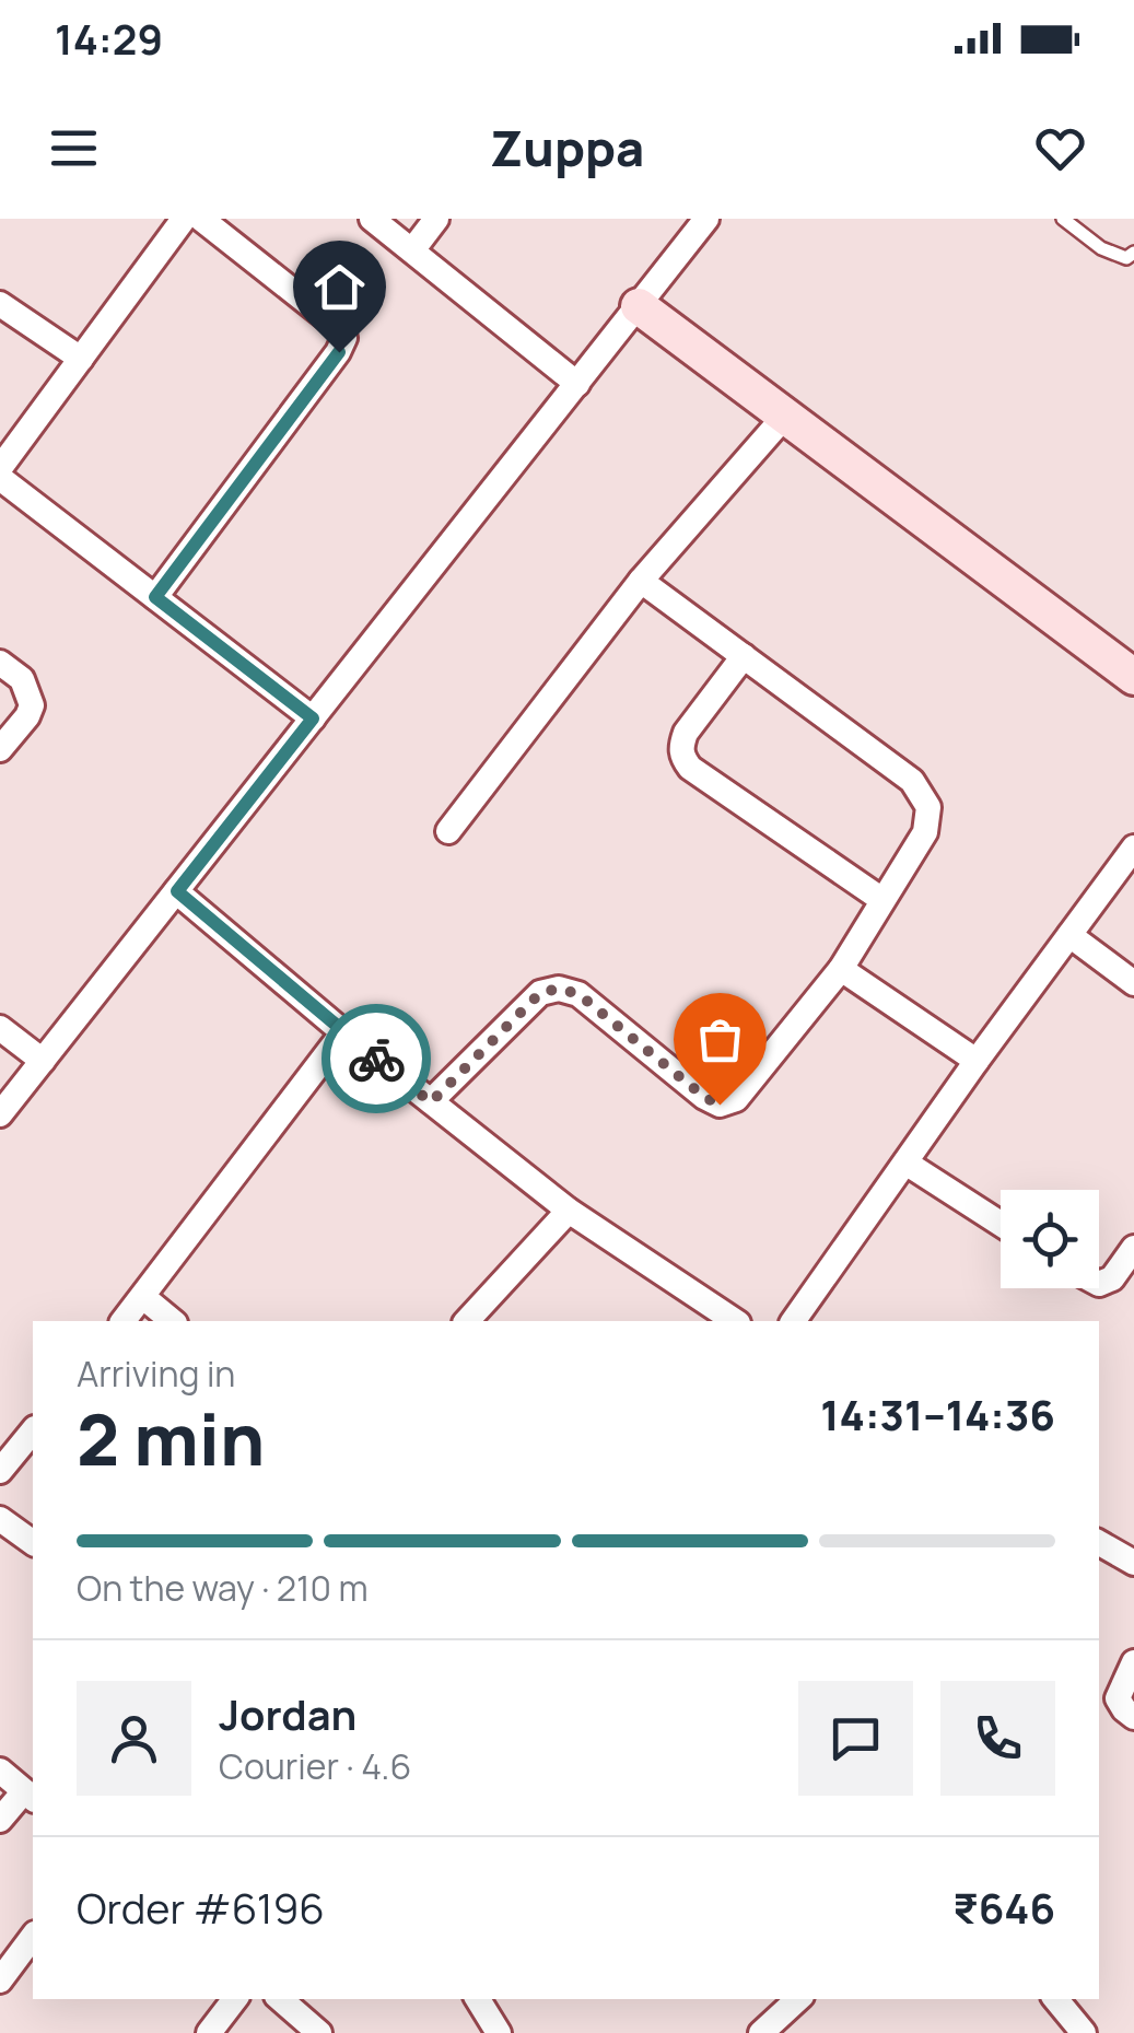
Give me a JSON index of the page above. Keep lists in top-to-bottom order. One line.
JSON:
{"page":{"status":"14:29","header":"Zuppa","heading":["2 min","Arriving in","14:31–14:36"],"panel":["Jordan","Courier · 4.6","Order #6196","₹646"],"bar":"On the way · 210 m"}}
